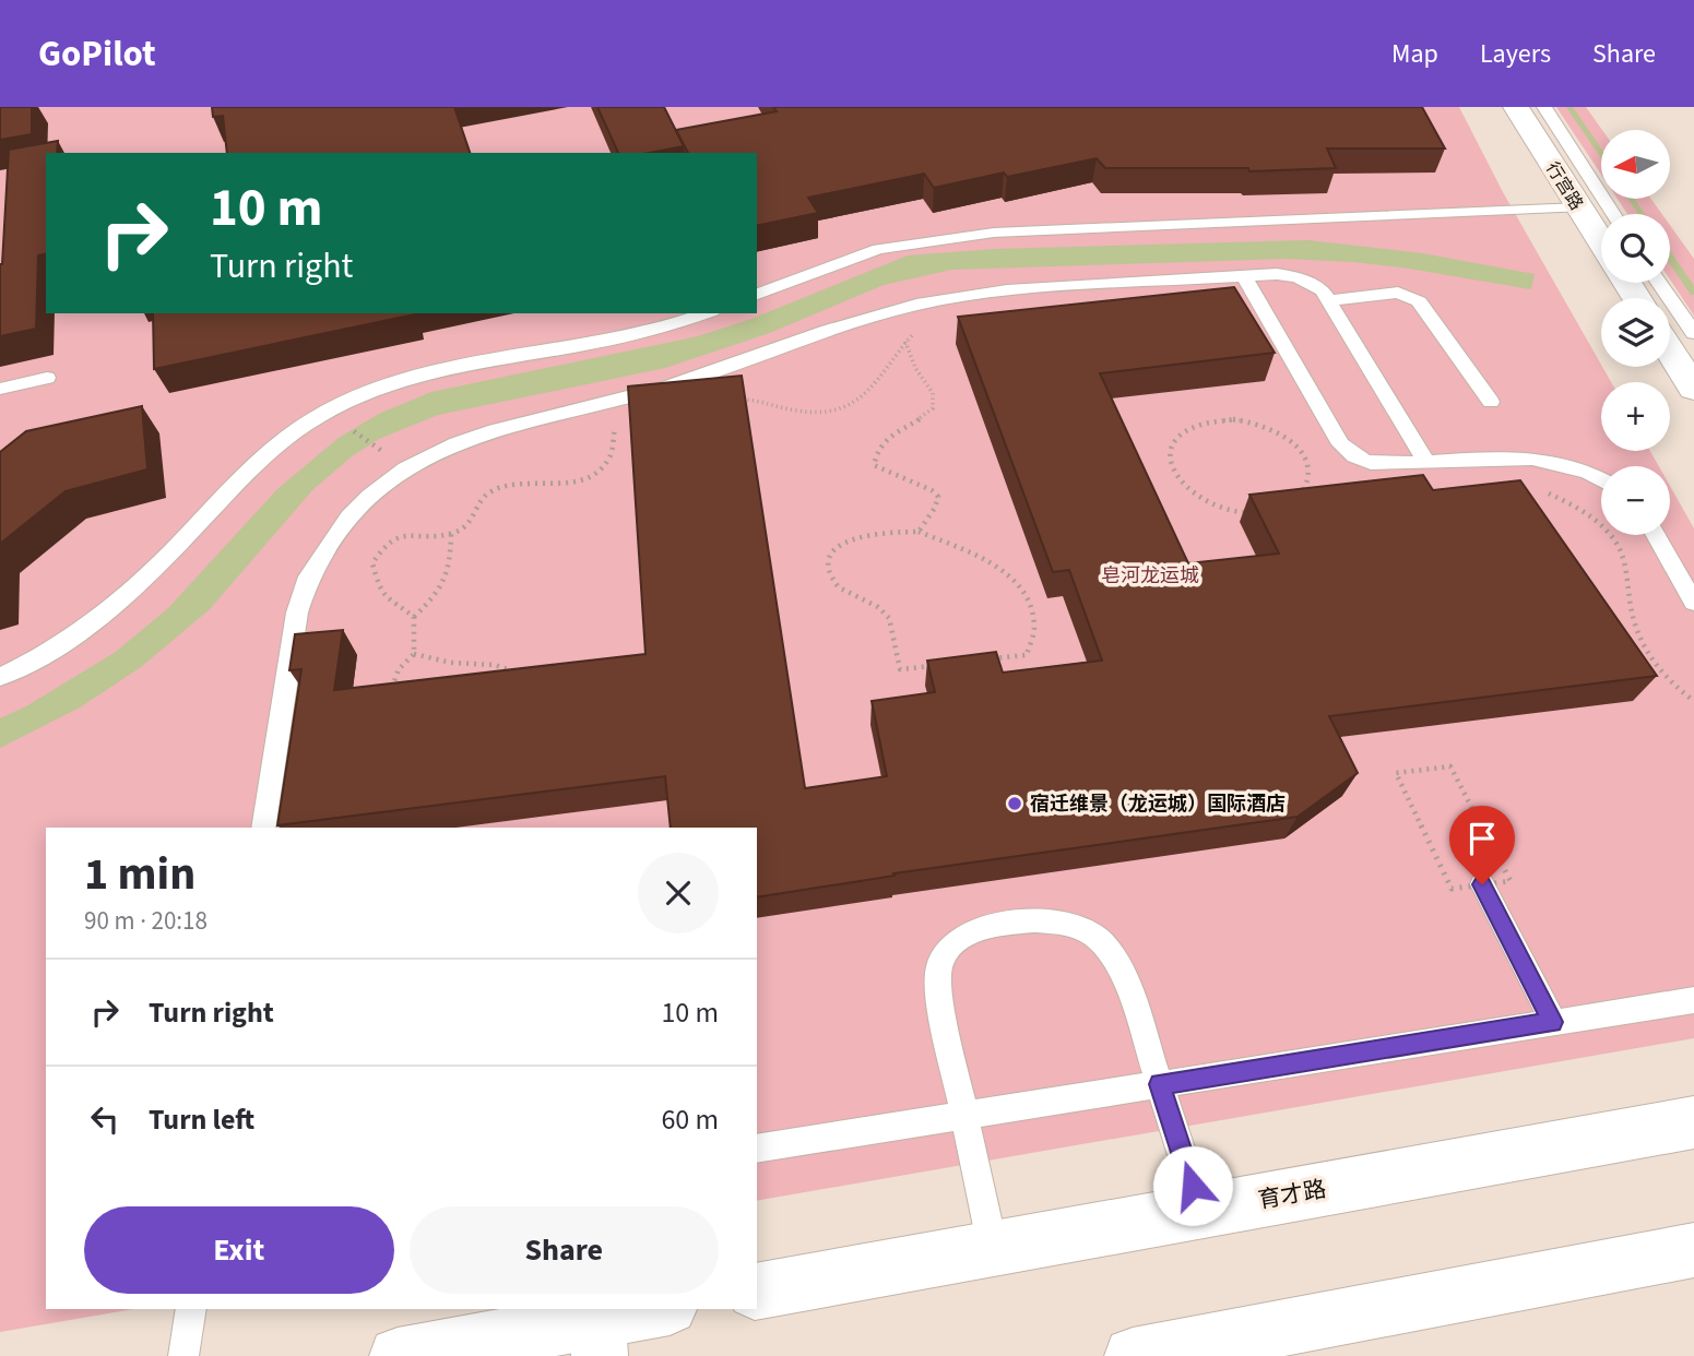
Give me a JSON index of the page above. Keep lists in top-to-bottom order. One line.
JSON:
{"streets":{"street":["行宫路","育才路"]},"parks":["皂河龙运城"],"places":["宿迁维景（龙运城）国际酒店"],"north":"left","page":{"header":"GoPilot","nav":["Map","Layers","Share"],"map_buttons":["+","−"],"turn":["10 m","Turn right"],"heading":["1 min","90 m · 20:18"],"list":[{"name":"Turn right","value":"10 m"},{"name":"Turn left","value":"60 m"}],"buttons":["Exit","Share"]}}
